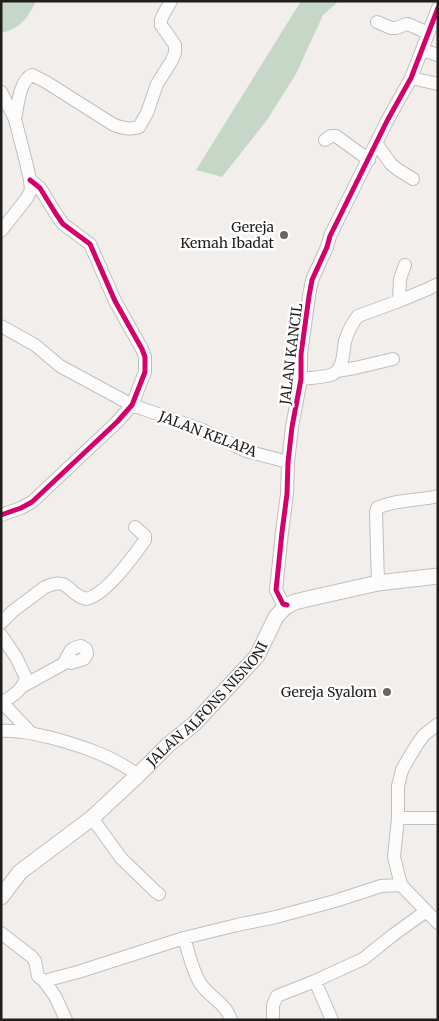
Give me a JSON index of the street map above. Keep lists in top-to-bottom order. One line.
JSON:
{"streets":{"main road":["JALAN ALFONS NISNONI"],"street":["JALAN KANCIL","JALAN KELAPA"]},"crossings":[["JALAN KANCIL","JALAN KELAPA"],["JALAN KANCIL","JALAN ALFONS NISNONI"]],"places":["Gereja Kemah Ibadat","Gereja Syalom"]}
